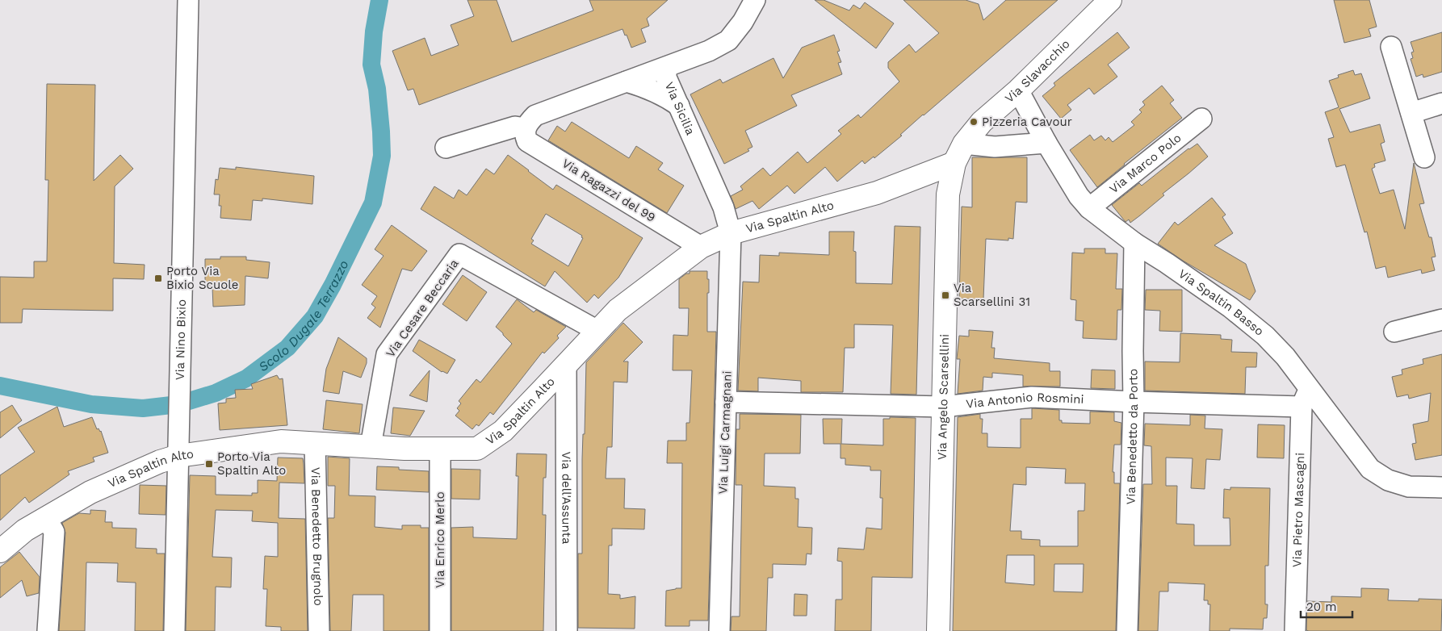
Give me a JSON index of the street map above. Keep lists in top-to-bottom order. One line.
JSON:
{"streets":{"street":["Via Slavacchio","Via Sicilia","Via Marco Polo","Via Ragazzi del 99","Via Spaltin Alto","Via Spaltin Basso","Via Cesare Beccaria","Via Nino Bixio","Via Angelo Scarsellini","Via Antonio Rosmini","Via Luigi Carmagnani","Via Benedetto da Porto","Via dell'Assunta","Via Pietro Mascagni","Via Benedetto Brugnolo","Via Enrico Merlo"]},"crossings":[["Via Slavacchio","Via Spaltin Alto"],["Via Slavacchio","Via Spaltin Basso"],["Via Slavacchio","Via Angelo Scarsellini"],["Via Sicilia","Via Spaltin Alto"],["Via Sicilia","Via Luigi Carmagnani"],["Via Marco Polo","Via Spaltin Basso"],["Via Ragazzi del 99","Via Spaltin Alto"],["Via Spaltin Alto","Via Cesare Beccaria"],["Via Spaltin Alto","Via Nino Bixio"],["Via Spaltin Alto","Via Angelo Scarsellini"],["Via Spaltin Alto","Via Luigi Carmagnani"],["Via Spaltin Alto","Via dell'Assunta"],["Via Spaltin Alto","Via Benedetto Brugnolo"],["Via Spaltin Alto","Via Enrico Merlo"],["Via Spaltin Basso","Via Antonio Rosmini"],["Via Spaltin Basso","Via Benedetto da Porto"],["Via Spaltin Basso","Via Pietro Mascagni"],["Via Angelo Scarsellini","Via Antonio Rosmini"],["Via Antonio Rosmini","Via Luigi Carmagnani"],["Via Antonio Rosmini","Via Benedetto da Porto"],["Via Antonio Rosmini","Via Pietro Mascagni"]],"water":["Scolo Dugale Terrazzo"],"places":{"other":["Pizzeria Cavour"],"transit":["Porto Via Bixio Scuole","Via Scarsellini 31","Porto Via Spaltin Alto"]},"scale_bar":"20 m"}
